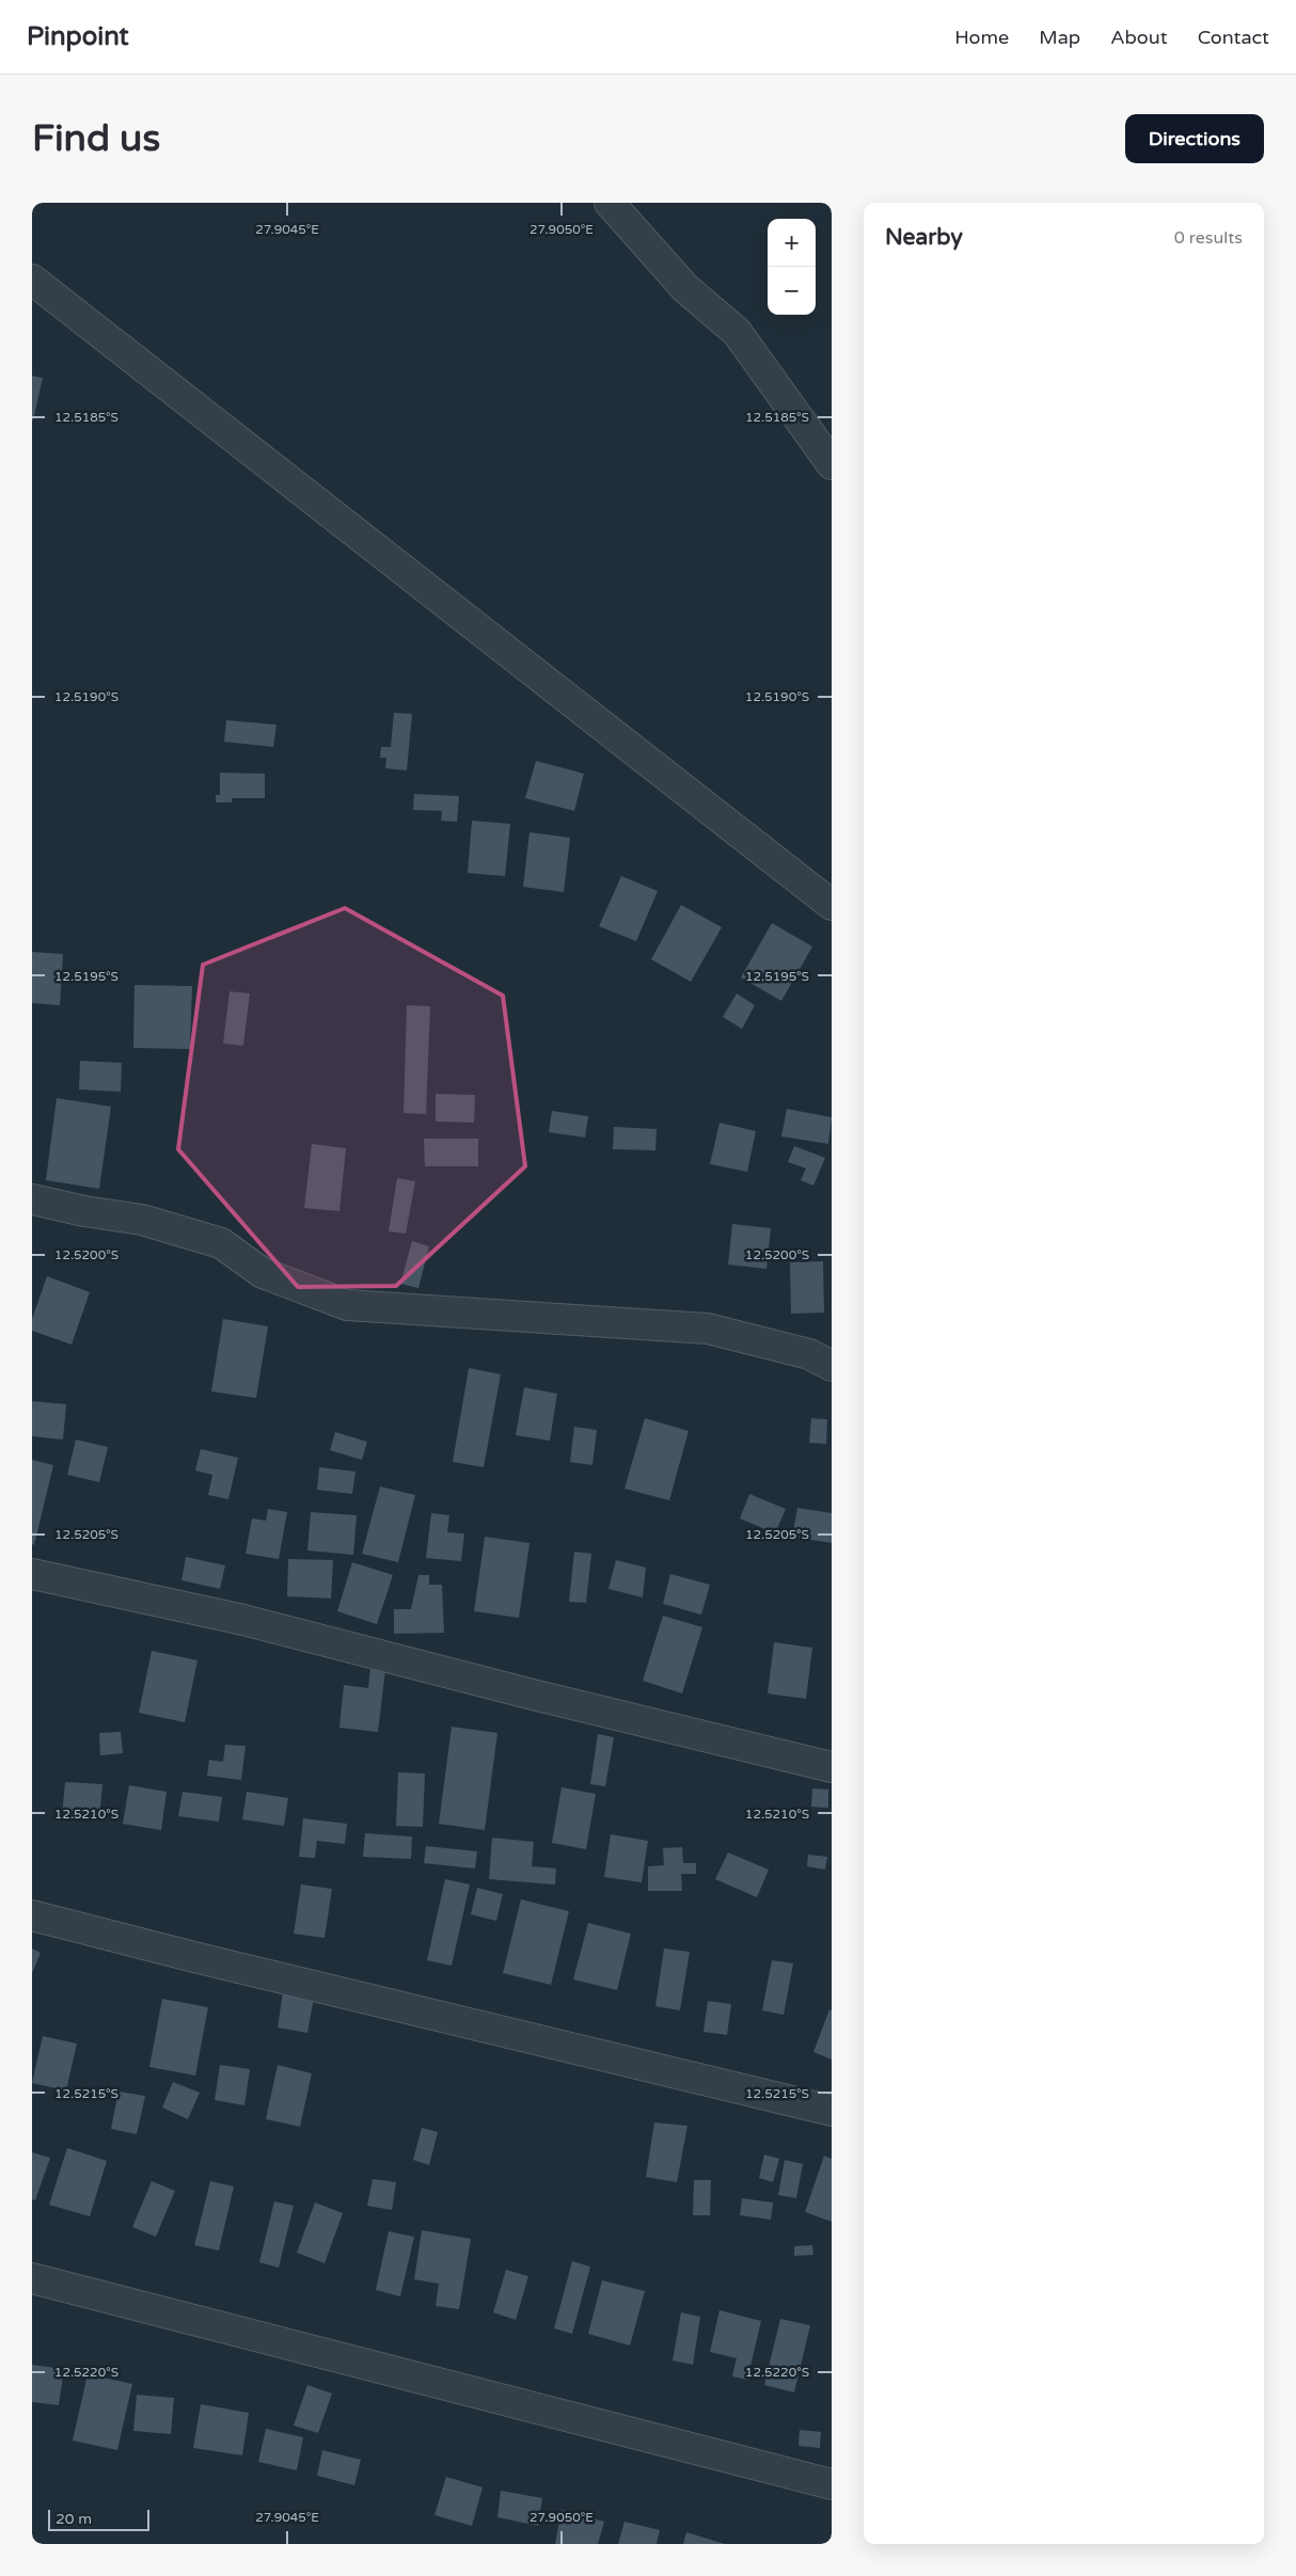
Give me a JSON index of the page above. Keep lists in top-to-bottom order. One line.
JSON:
{"scale_bar":"20 m","page":{"header":"Pinpoint","nav":["Home","Map","About","Contact"],"buttons":"Directions","title":"Find us","heading":["Nearby","0 results"],"map_buttons":["+","−"],"scale":"20 m"},"coordinates":["27.9045°E","27.9050°E","12.5185°S","12.5190°S","12.5195°S","12.5200°S","12.5205°S","12.5210°S","12.5215°S","12.5220°S"]}
